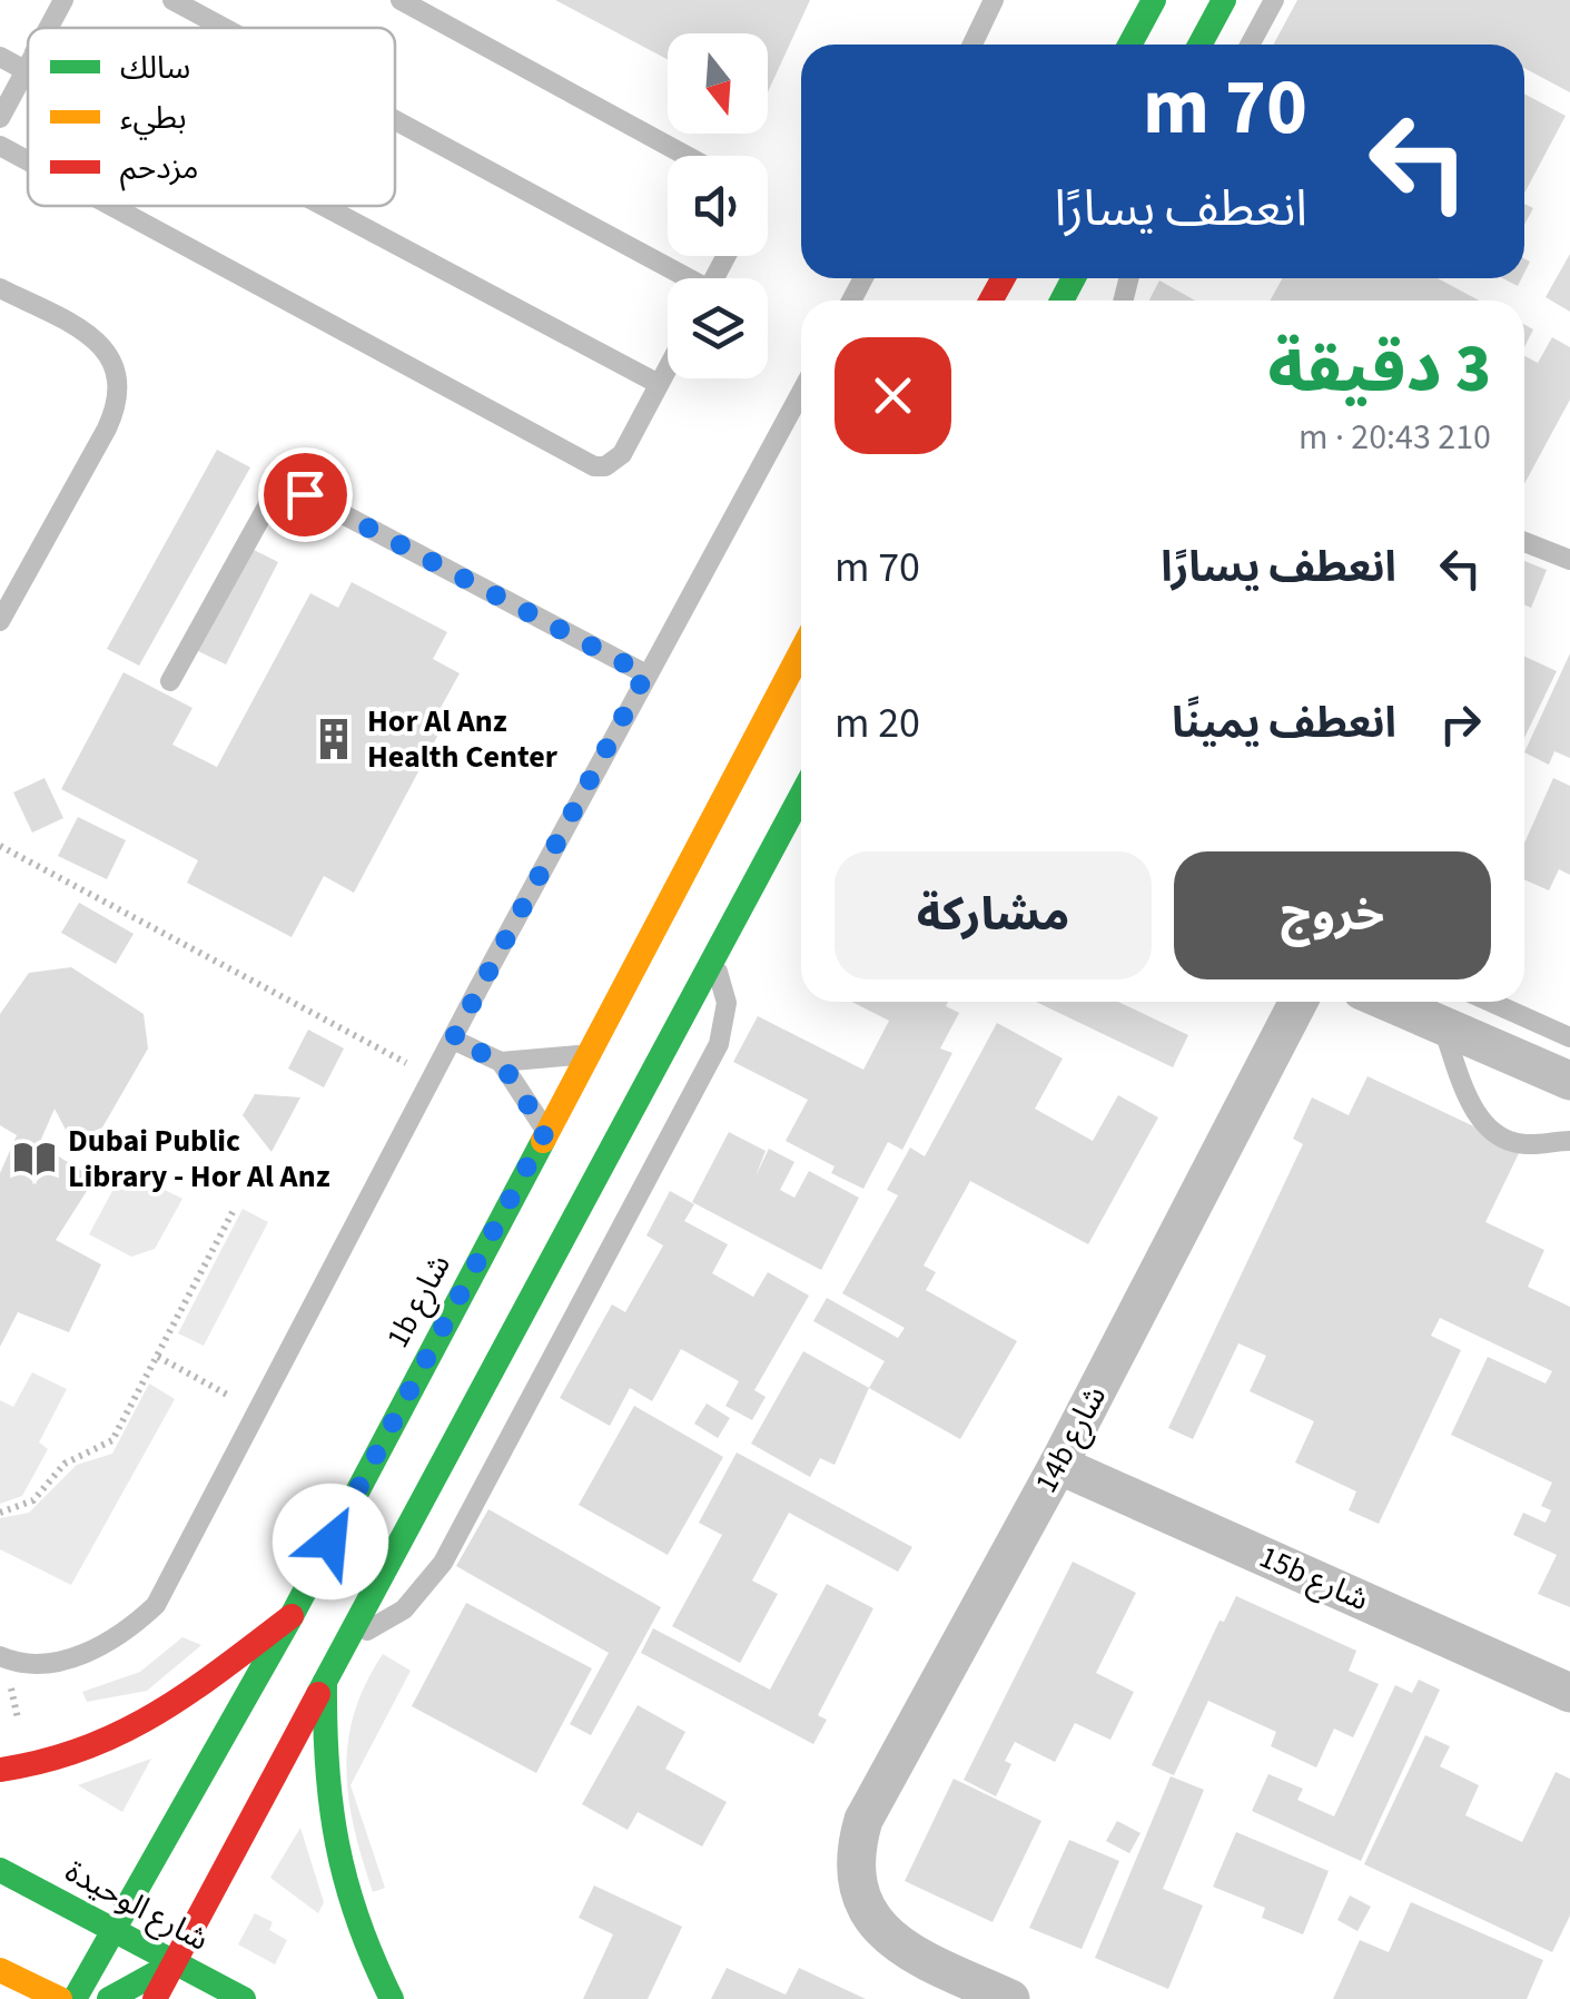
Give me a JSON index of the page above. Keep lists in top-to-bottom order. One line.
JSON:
{"streets":{"street":["1b شارع","14b شارع","15b شارع","شارع الوحيدة"]},"crossings":[["1b شارع","شارع الوحيدة"],["14b شارع","15b شارع"]],"places":{"building":["Hor Al Anz Health Center"],"library":["Dubai Public Library - Hor Al Anz"]},"legend":["سالك","بطيء","مزدحم"],"north":"bottom","page":{"turn":["70 m","انعطف يسارًا"],"heading":["3 دقيقة","210 m · 20:43"],"list":[{"name":"انعطف يسارًا","value":"70 m"},{"name":"انعطف يمينًا","value":"20 m"}],"buttons":["خروج","مشاركة"]}}
